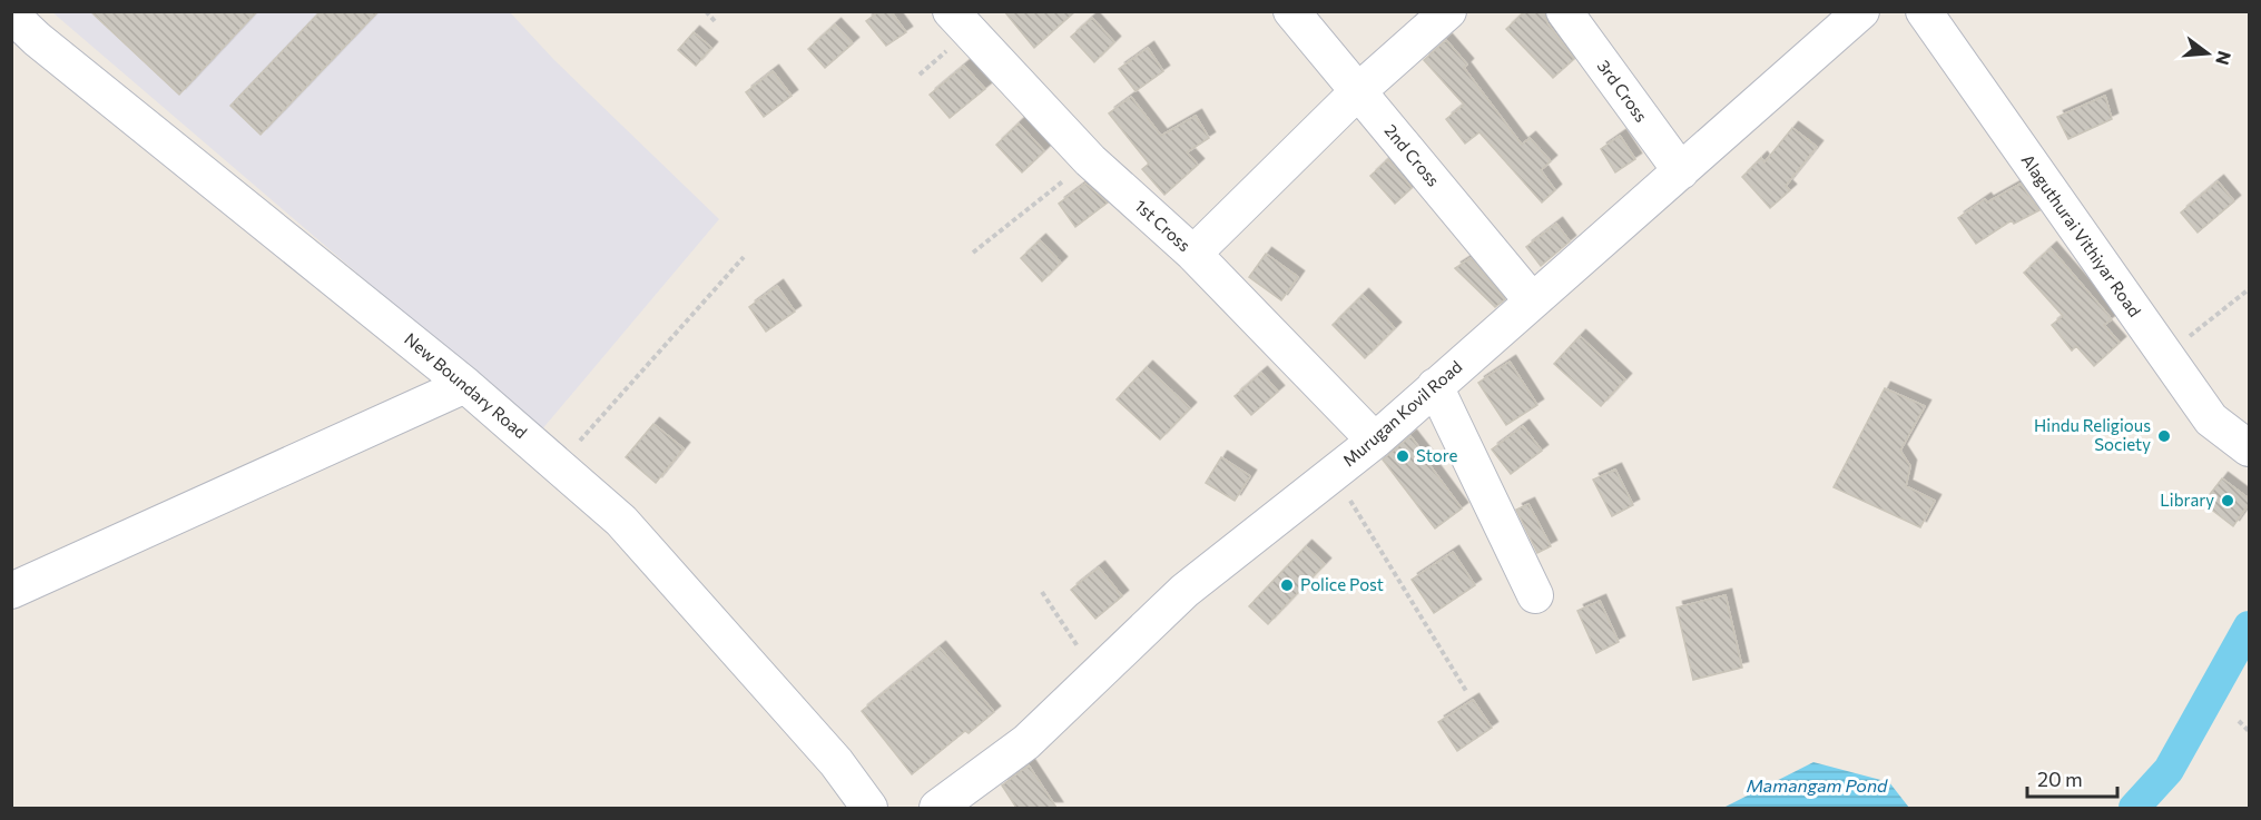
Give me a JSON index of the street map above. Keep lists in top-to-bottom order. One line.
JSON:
{"streets":{"street":["3rd Cross","2nd Cross","1st Cross","Alaguthurai Vithiyar Road","New Boundary Road","Murugan Kovil Road"]},"crossings":[["3rd Cross","Murugan Kovil Road"],["2nd Cross","Murugan Kovil Road"],["1st Cross","Murugan Kovil Road"]],"water":["Mamangam Pond"],"places":["Hindu Religious Society","Store","Library","Police Post"],"scale_bar":"20 m","north":"right"}
